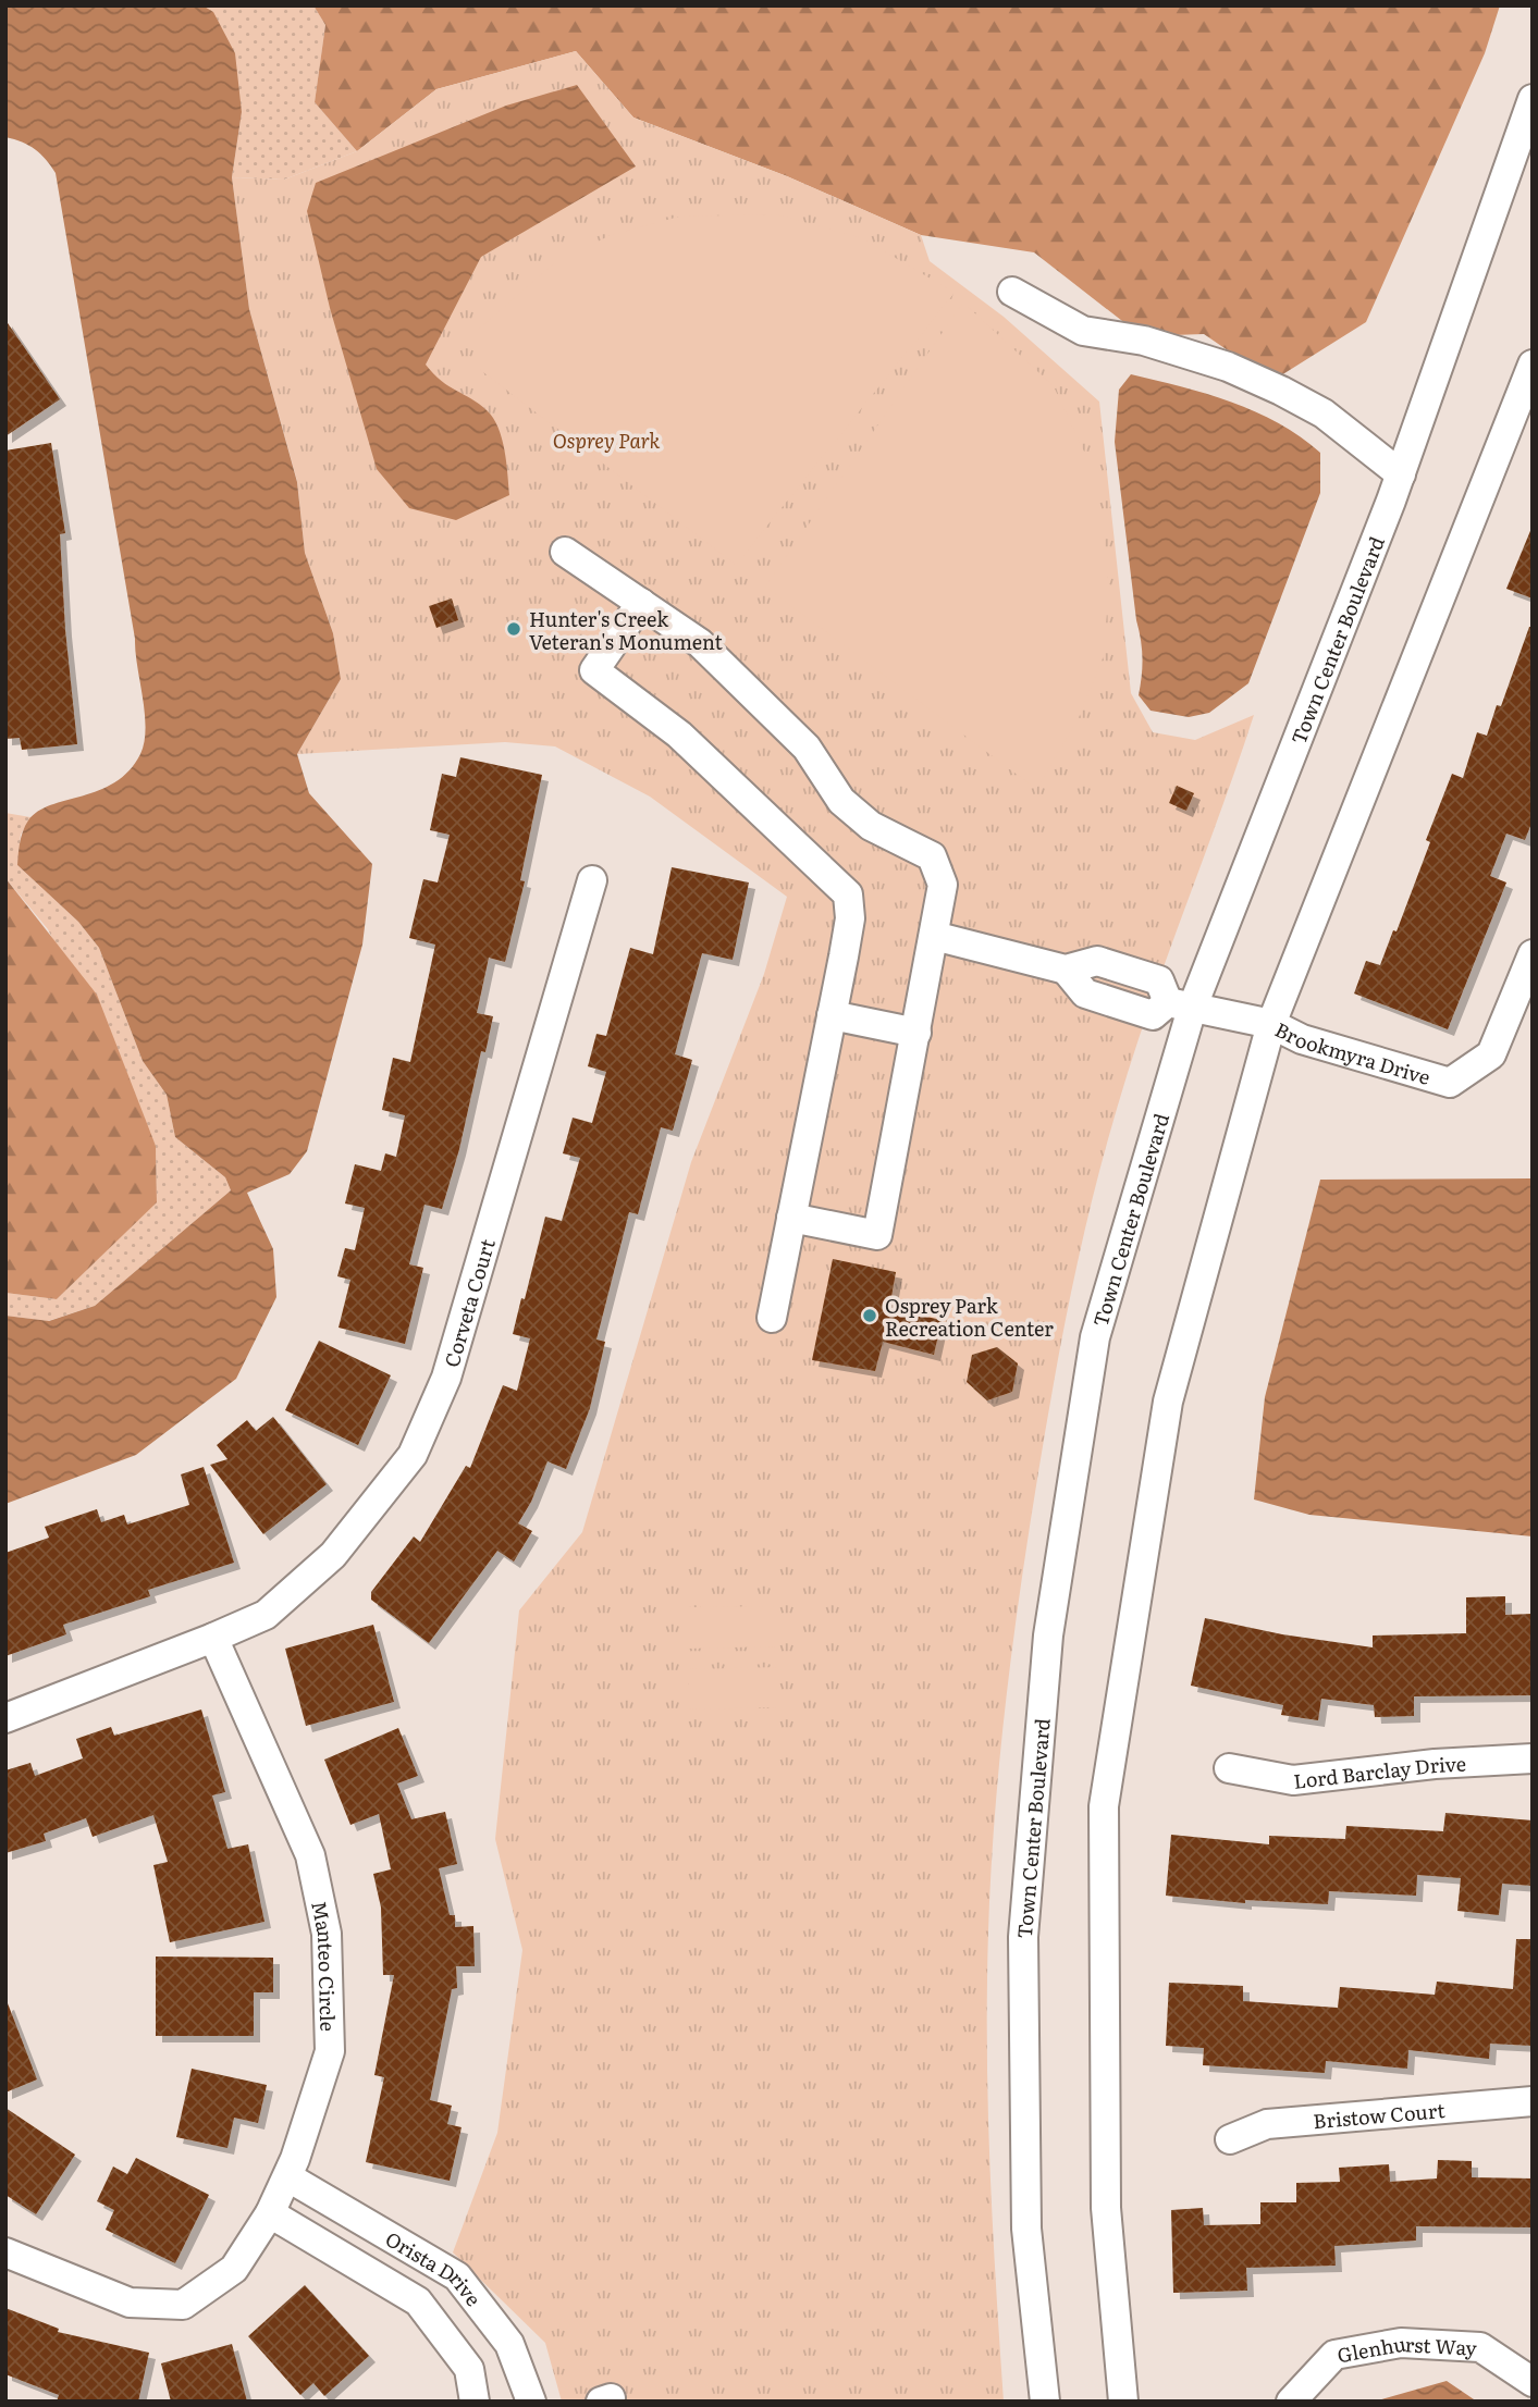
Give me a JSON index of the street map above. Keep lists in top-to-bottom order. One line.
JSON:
{"streets":{"street":["Town Center Boulevard","Brookmyra Drive","Corveta Court","Lord Barclay Drive","Manteo Circle","Bristow Court","Orista Drive","Glenhurst Way"]},"crossings":[["Town Center Boulevard","Brookmyra Drive"],["Corveta Court","Manteo Circle"],["Manteo Circle","Orista Drive"]],"parks":["Osprey Park"],"places":["Hunter's Creek Veteran's Monument","Osprey Park Recreation Center"]}
